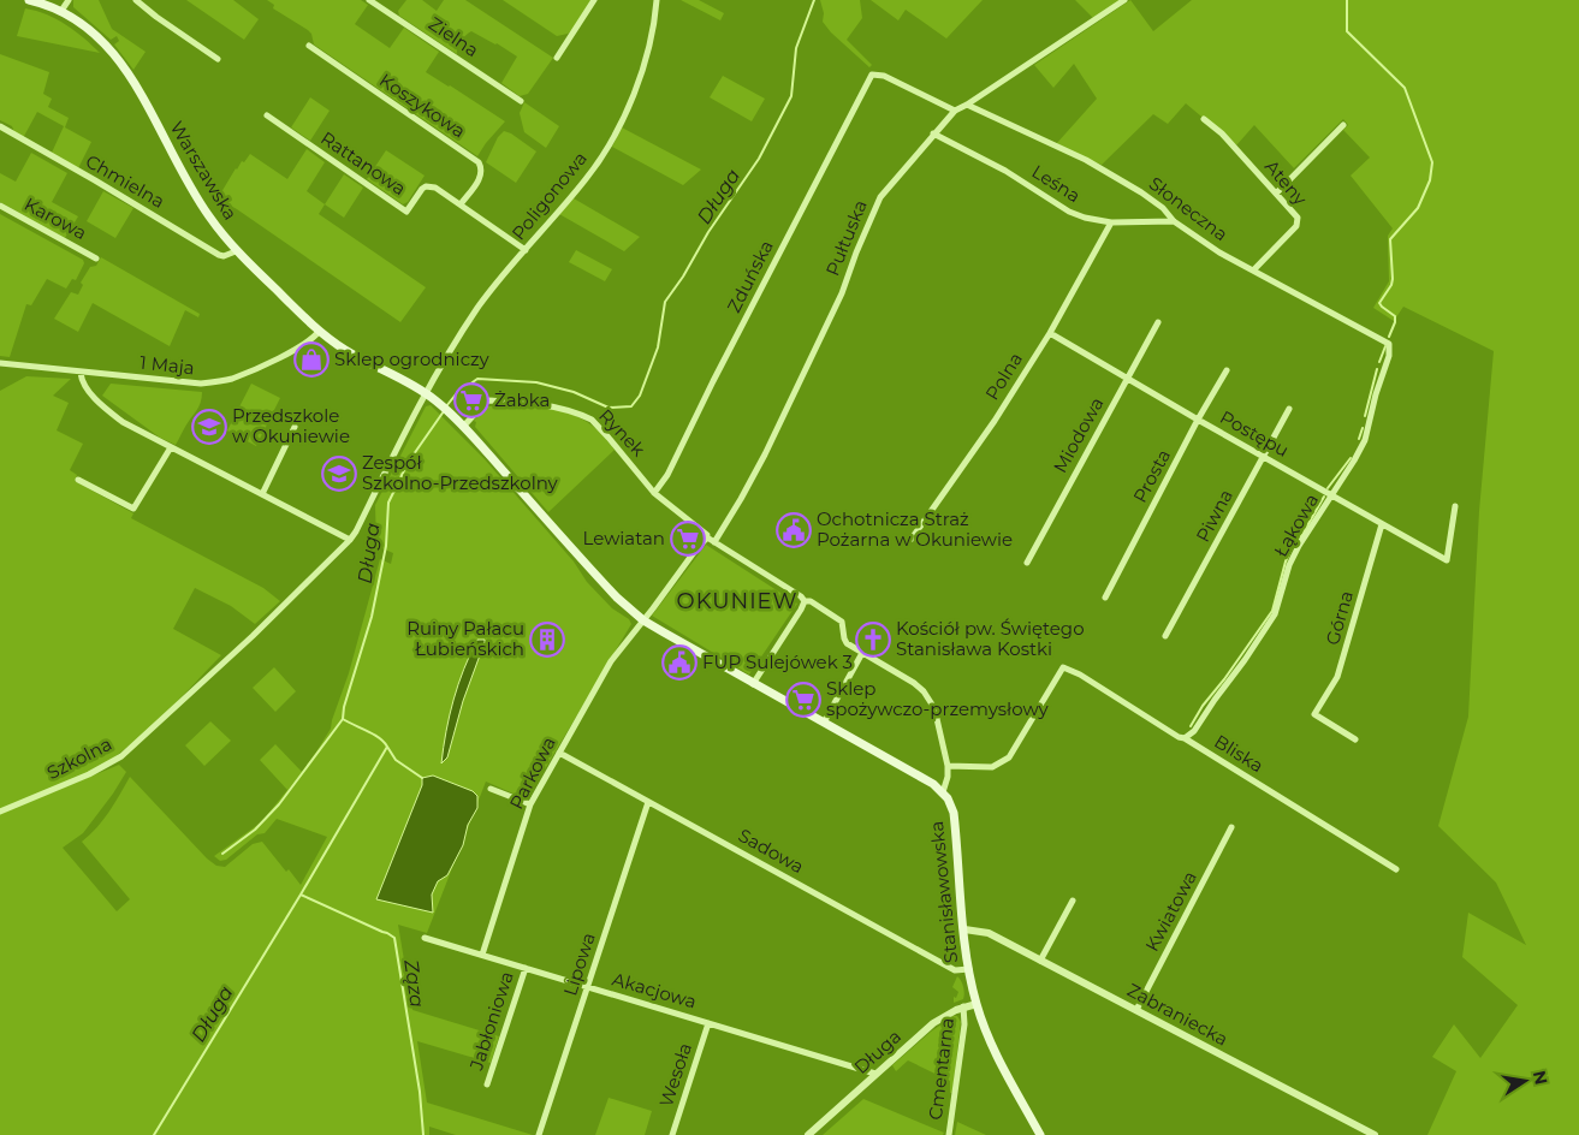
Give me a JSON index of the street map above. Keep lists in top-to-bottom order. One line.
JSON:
{"streets":{"main road":["Warszawska","Stanisławowska"],"street":["Zielna","Koszykowa","Rattanowa","Chmielna","Ateny","Leśna","Poligonowa","Słoneczna","Karowa","Pułtuska","Zduńska","1 Maja","Polna","Rynek","Postępu","Miodowa","Prosta","Piwna","Łąkowa","Górna","Bliska","Szkolna","Parkowa","Sadowa","Kwiatowa","Lipowa","Akacjowa","Zabraniecka","Jabłoniowa","Długa","Cmentarna","Wesoła"]},"crossings":[["Koszykowa","Rattanowa"],["Rattanowa","Poligonowa"],["Warszawska","Chmielna"],["Warszawska","Poligonowa"],["Warszawska","1 Maja"],["Warszawska","Rynek"],["Ateny","Słoneczna"],["Leśna","Słoneczna"],["Leśna","Pułtuska"],["Leśna","Polna"],["Słoneczna","Pułtuska"],["Słoneczna","Łąkowa"],["Pułtuska","Zduńska"],["Pułtuska","Rynek"],["Zduńska","Rynek"],["Polna","Postępu"],["Rynek","Bliska"],["Postępu","Miodowa"],["Postępu","Prosta"],["Postępu","Piwna"],["Postępu","Łąkowa"],["Postępu","Górna"],["Łąkowa","Bliska"],["Parkowa","Sadowa"],["Parkowa","Akacjowa"],["Sadowa","Stanisławowska"],["Sadowa","Lipowa"],["Stanisławowska","Zabraniecka"],["Stanisławowska","Długa"],["Kwiatowa","Zabraniecka"],["Lipowa","Akacjowa"],["Akacjowa","Jabłoniowa"],["Akacjowa","Długa"],["Akacjowa","Wesoła"],["Długa","Cmentarna"]],"districts":["OKUNIEW"],"water":["Długa","Ząza"],"places":{"shop":["Sklep ogrodniczy"],"supermarket":["Żabka","Lewiatan","Sklep spożywczo-przemysłowy"],"school or university":["Przedszkole w Okuniewie","Zespół Szkolno-Przedszkolny"],"public building":["Ochotnicza Straż Pożarna w Okuniewie","FUP Sulejówek 3"],"building":["Ruiny Pałacu Łubieńskich"],"church":["Kościół pw. Świętego Stanisława Kostki"]},"north":"right"}
